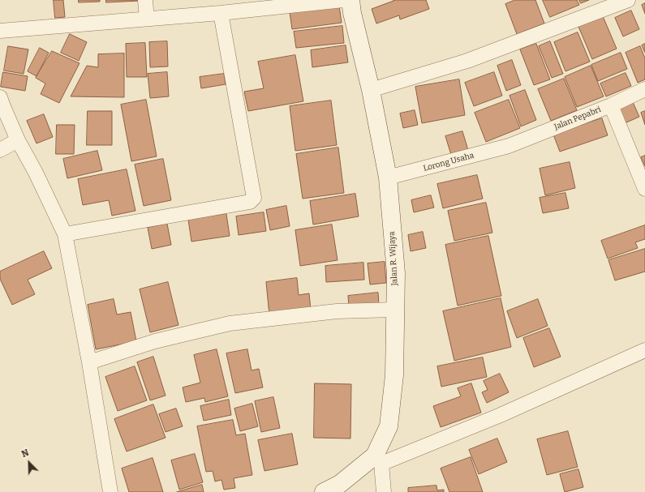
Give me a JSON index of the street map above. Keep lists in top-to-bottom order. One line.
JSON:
{"streets":{"street":["Jalan Pepabri","Lorong Usaha","Jalan R. Wijaya"]},"crossings":[["Jalan Pepabri","Lorong Usaha"],["Lorong Usaha","Jalan R. Wijaya"]],"north":"top left"}
